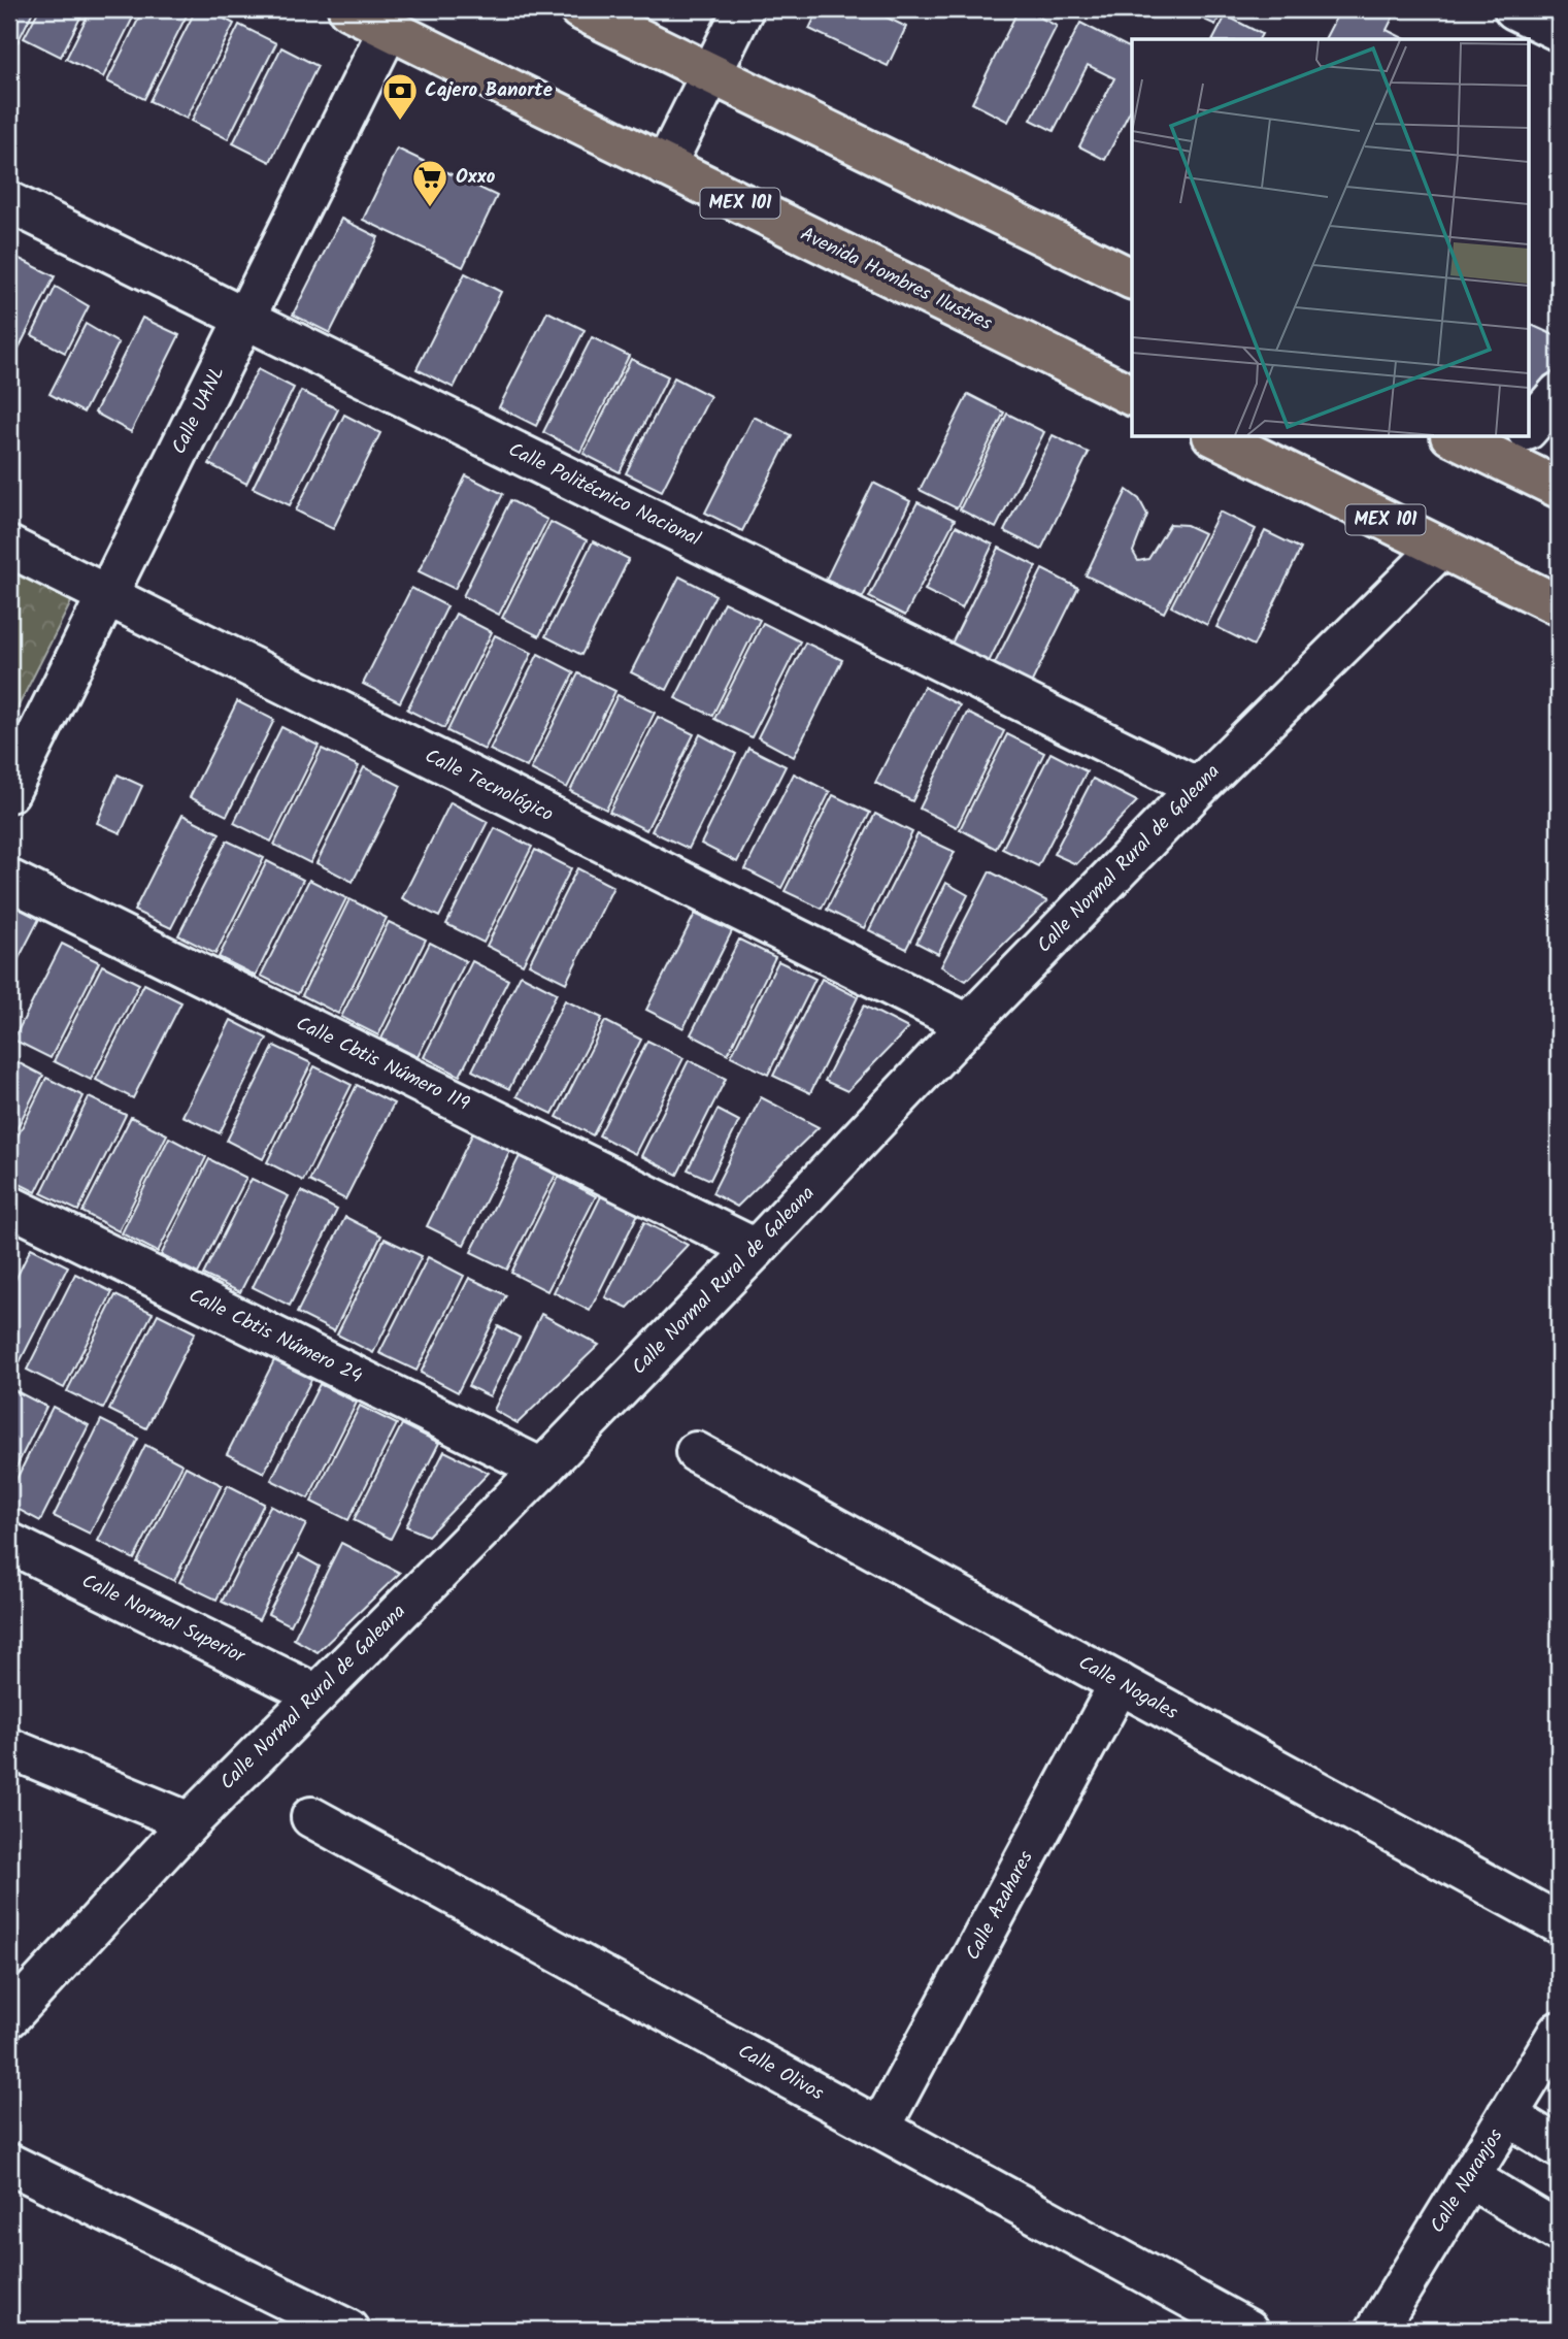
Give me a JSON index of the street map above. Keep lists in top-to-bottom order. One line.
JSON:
{"streets":{"main road":["MEX 101","Avenida Hombres Ilustres"],"street":["Calle UANL","Calle Politécnico Nacional","Calle Tecnológico","Calle Normal Rural de Galeana","Calle Cbtis Número 119","Calle Cbtis Número 24","Calle Normal Superior","Calle Nogales","Calle Azahares","Calle Olivos","Calle Naranjos"]},"crossings":[["MEX 101","Calle Normal Rural de Galeana"],["Avenida Hombres Ilustres","Calle UANL"],["Calle UANL","Calle Politécnico Nacional"],["Calle UANL","Calle Tecnológico"],["Calle Politécnico Nacional","Calle Normal Rural de Galeana"],["Calle Tecnológico","Calle Normal Rural de Galeana"],["Calle Normal Rural de Galeana","Calle Cbtis Número 119"],["Calle Normal Rural de Galeana","Calle Cbtis Número 24"],["Calle Normal Rural de Galeana","Calle Normal Superior"],["Calle Nogales","Calle Azahares"],["Calle Azahares","Calle Olivos"]],"places":{"bank":["Cajero Banorte"],"supermarket":["Oxxo"]}}
